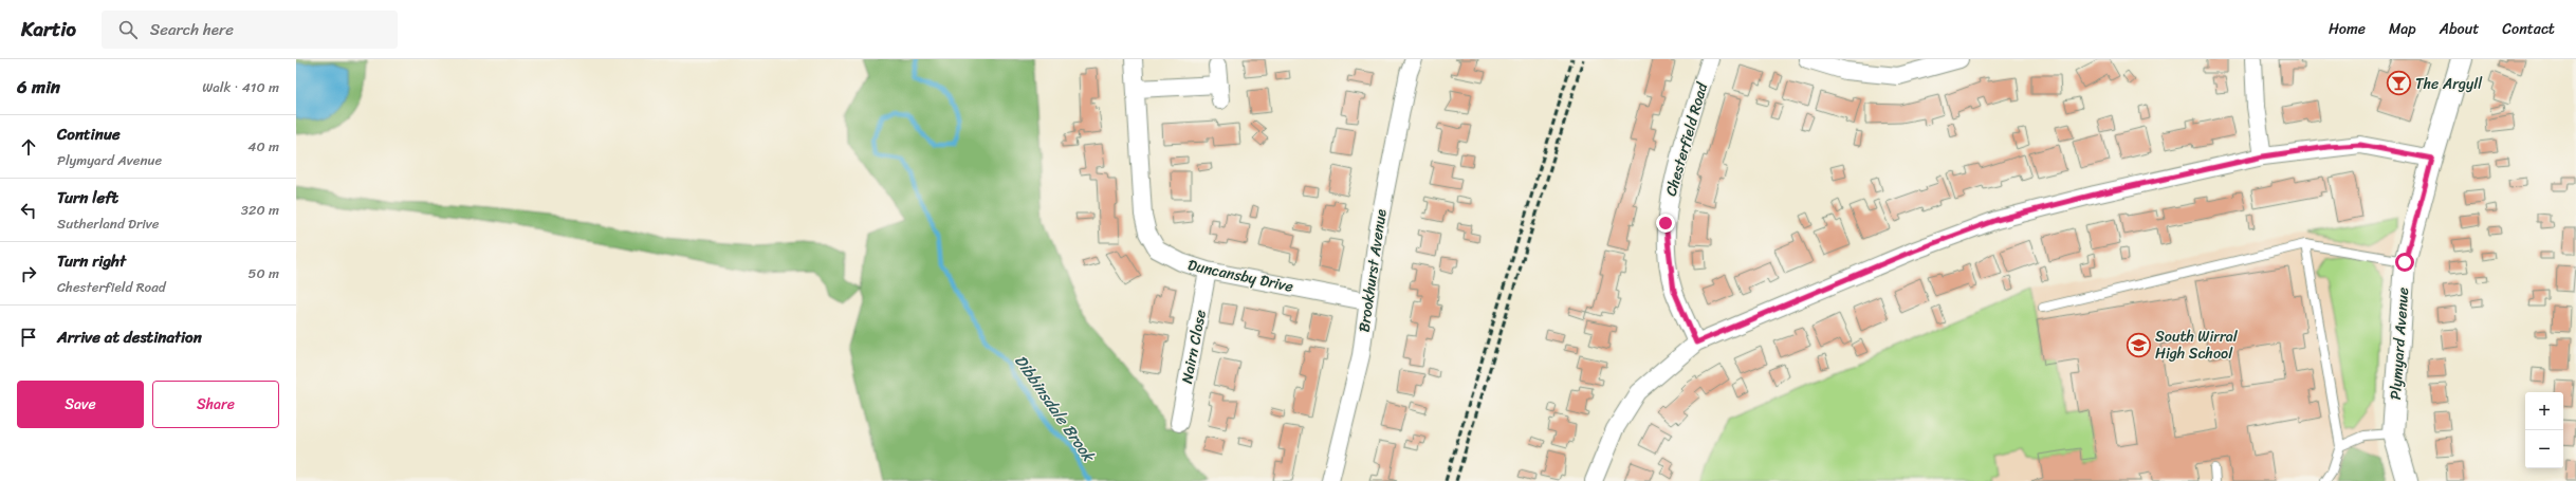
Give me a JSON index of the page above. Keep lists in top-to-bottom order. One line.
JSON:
{"streets":{"street":["Chesterfield Road","Brookhurst Avenue","Duncansby Drive","Plymyard Avenue","Nairn Close"]},"crossings":[["Brookhurst Avenue","Duncansby Drive"],["Duncansby Drive","Nairn Close"]],"water":["Dibbinsdale Brook"],"places":{"bar":["The Argyll"],"school or university":["South Wirral High School"]},"page":{"header":"Kartio","search":"Search here","nav":["Home","Map","About","Contact"],"heading":["6 min","Walk · 410 m"],"list":[["Continue","Plymyard Avenue","40 m"],["Turn left","Sutherland Drive","320 m"],["Turn right","Chesterfield Road","50 m"],"Arrive at destination"],"buttons":["Save","Share"],"map_buttons":["+","−"]}}
